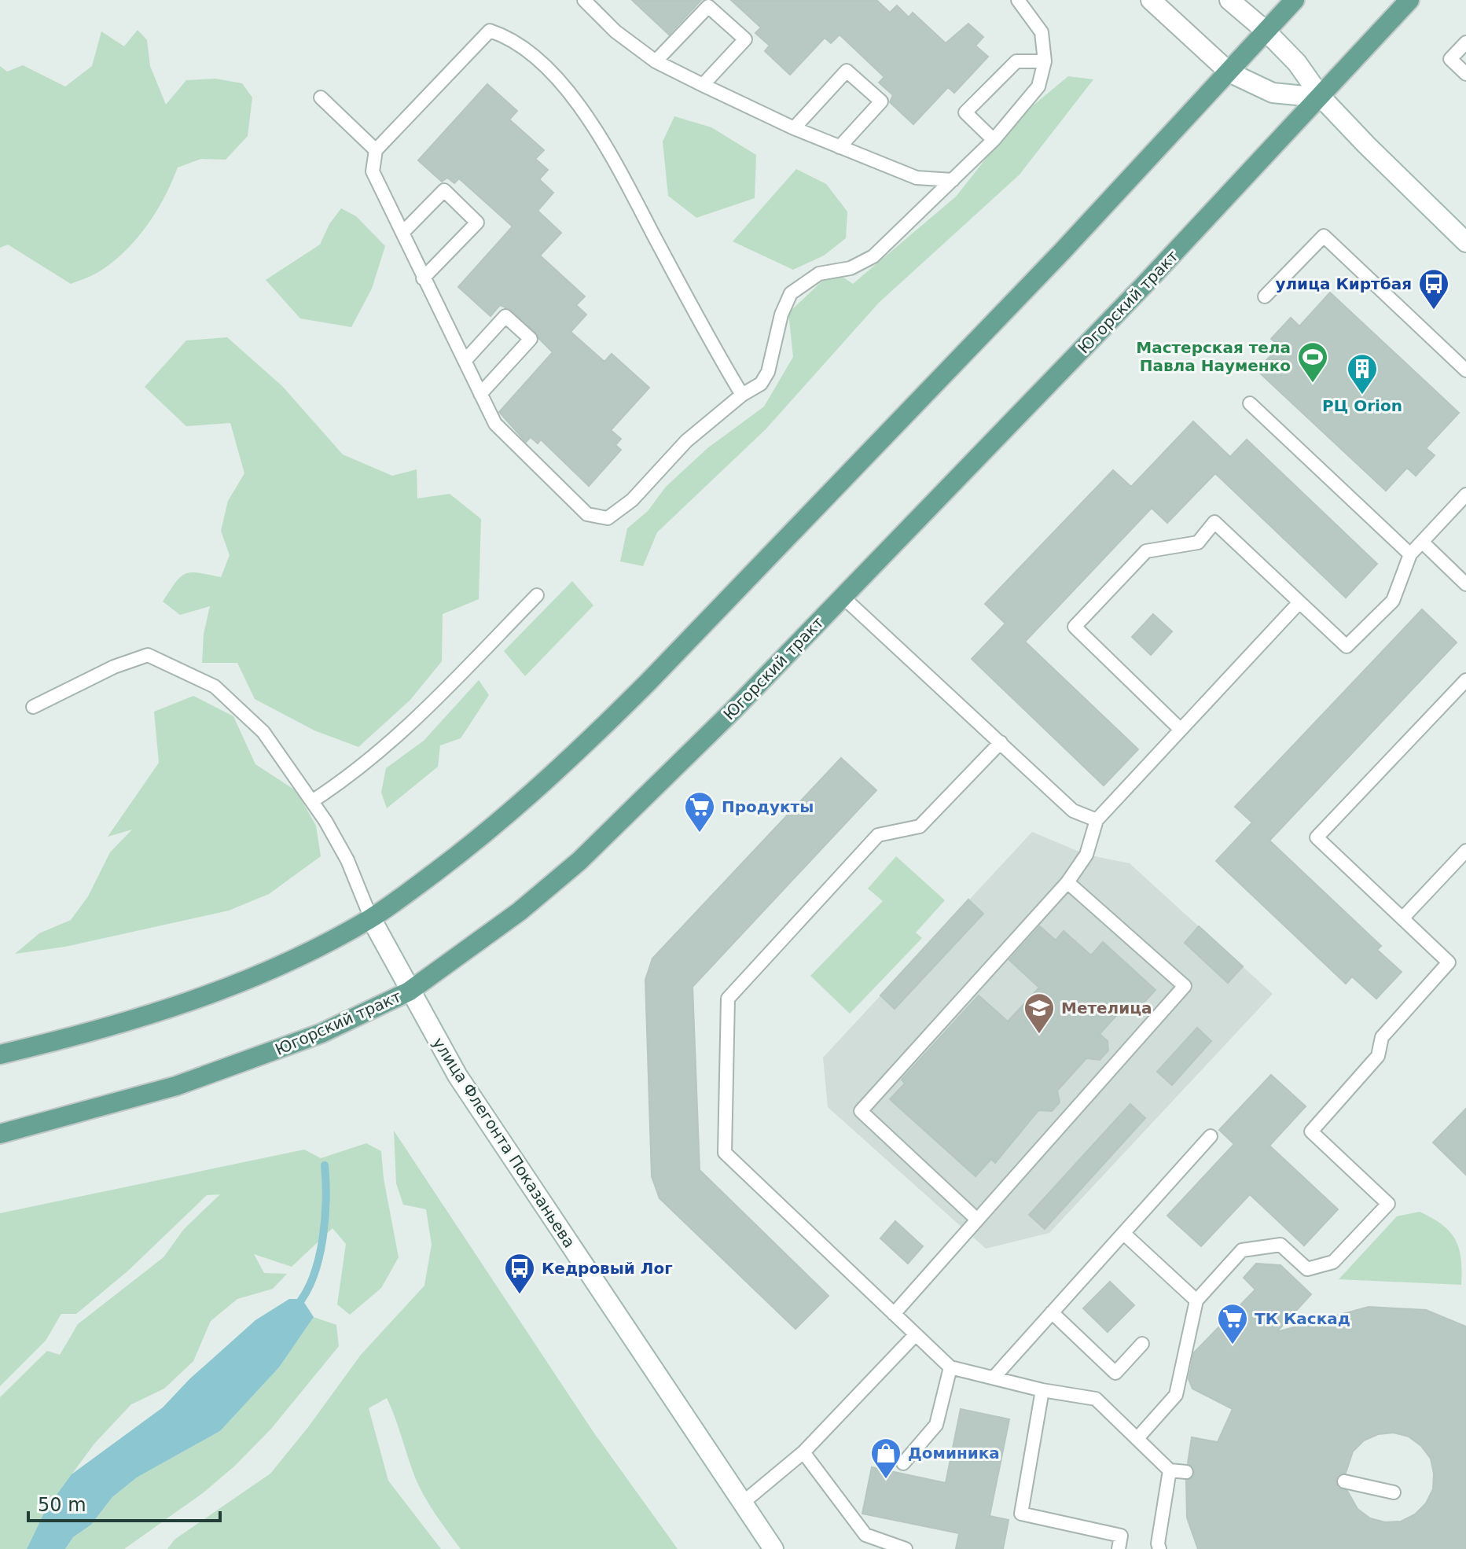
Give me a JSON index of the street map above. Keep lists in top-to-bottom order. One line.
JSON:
{"streets":{"main road":["Югорский тракт","улица Флегонта Показаньева"]},"crossings":[["Югорский тракт","улица Флегонта Показаньева"]],"places":{"bus stop":["улица Киртбая","Кедровый Лог"],"sports":["Мастерская тела Павла Науменко"],"building":["РЦ Orion"],"supermarket":["Продукты","ТК Каскад"],"school or university":["Метелица"],"shop":["Доминика"]},"scale_bar":"50 m"}
